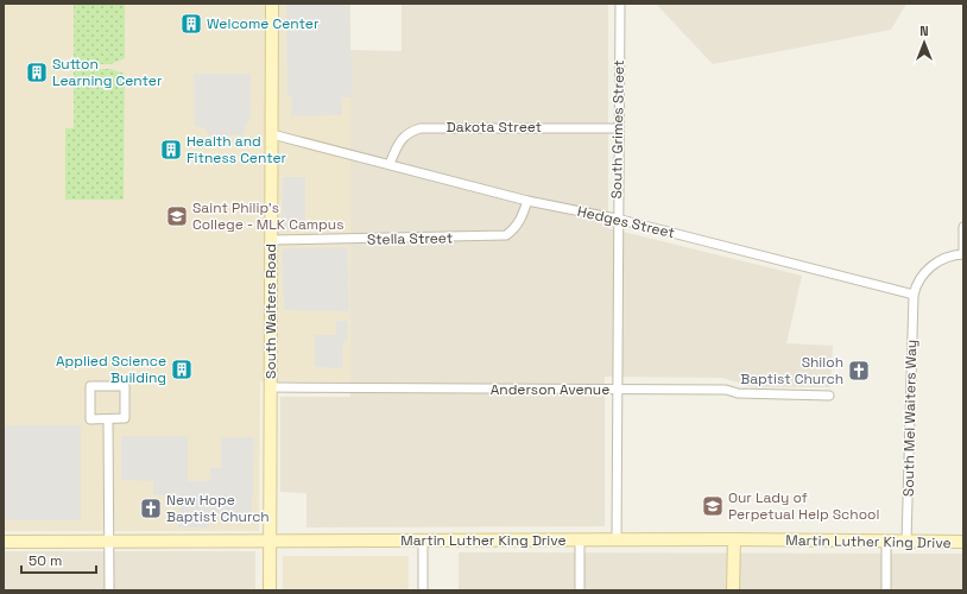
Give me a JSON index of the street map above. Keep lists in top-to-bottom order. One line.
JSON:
{"streets":{"main road":["South Walters Road","Martin Luther King Drive"],"street":["Dakota Street","South Grimes Street","Hedges Street","Stella Street","Anderson Avenue","South Mel Waiters Way"]},"crossings":[["Dakota Street","South Grimes Street"],["Dakota Street","Hedges Street"],["South Grimes Street","Hedges Street"],["South Grimes Street","Anderson Avenue"],["South Grimes Street","Martin Luther King Drive"],["Hedges Street","Stella Street"],["Hedges Street","South Walters Road"],["Hedges Street","South Mel Waiters Way"],["Stella Street","South Walters Road"],["South Walters Road","Anderson Avenue"],["South Walters Road","Martin Luther King Drive"],["South Mel Waiters Way","Martin Luther King Drive"]],"places":{"building":["Welcome Center","Sutton Learning Center","Health and Fitness Center","Applied Science Building"],"school or university":["Saint Philip's College - MLK Campus","Our Lady of Perpetual Help School"],"church":["Shiloh Baptist Church","New Hope Baptist Church"]},"scale_bar":"50 m","north":"top"}
